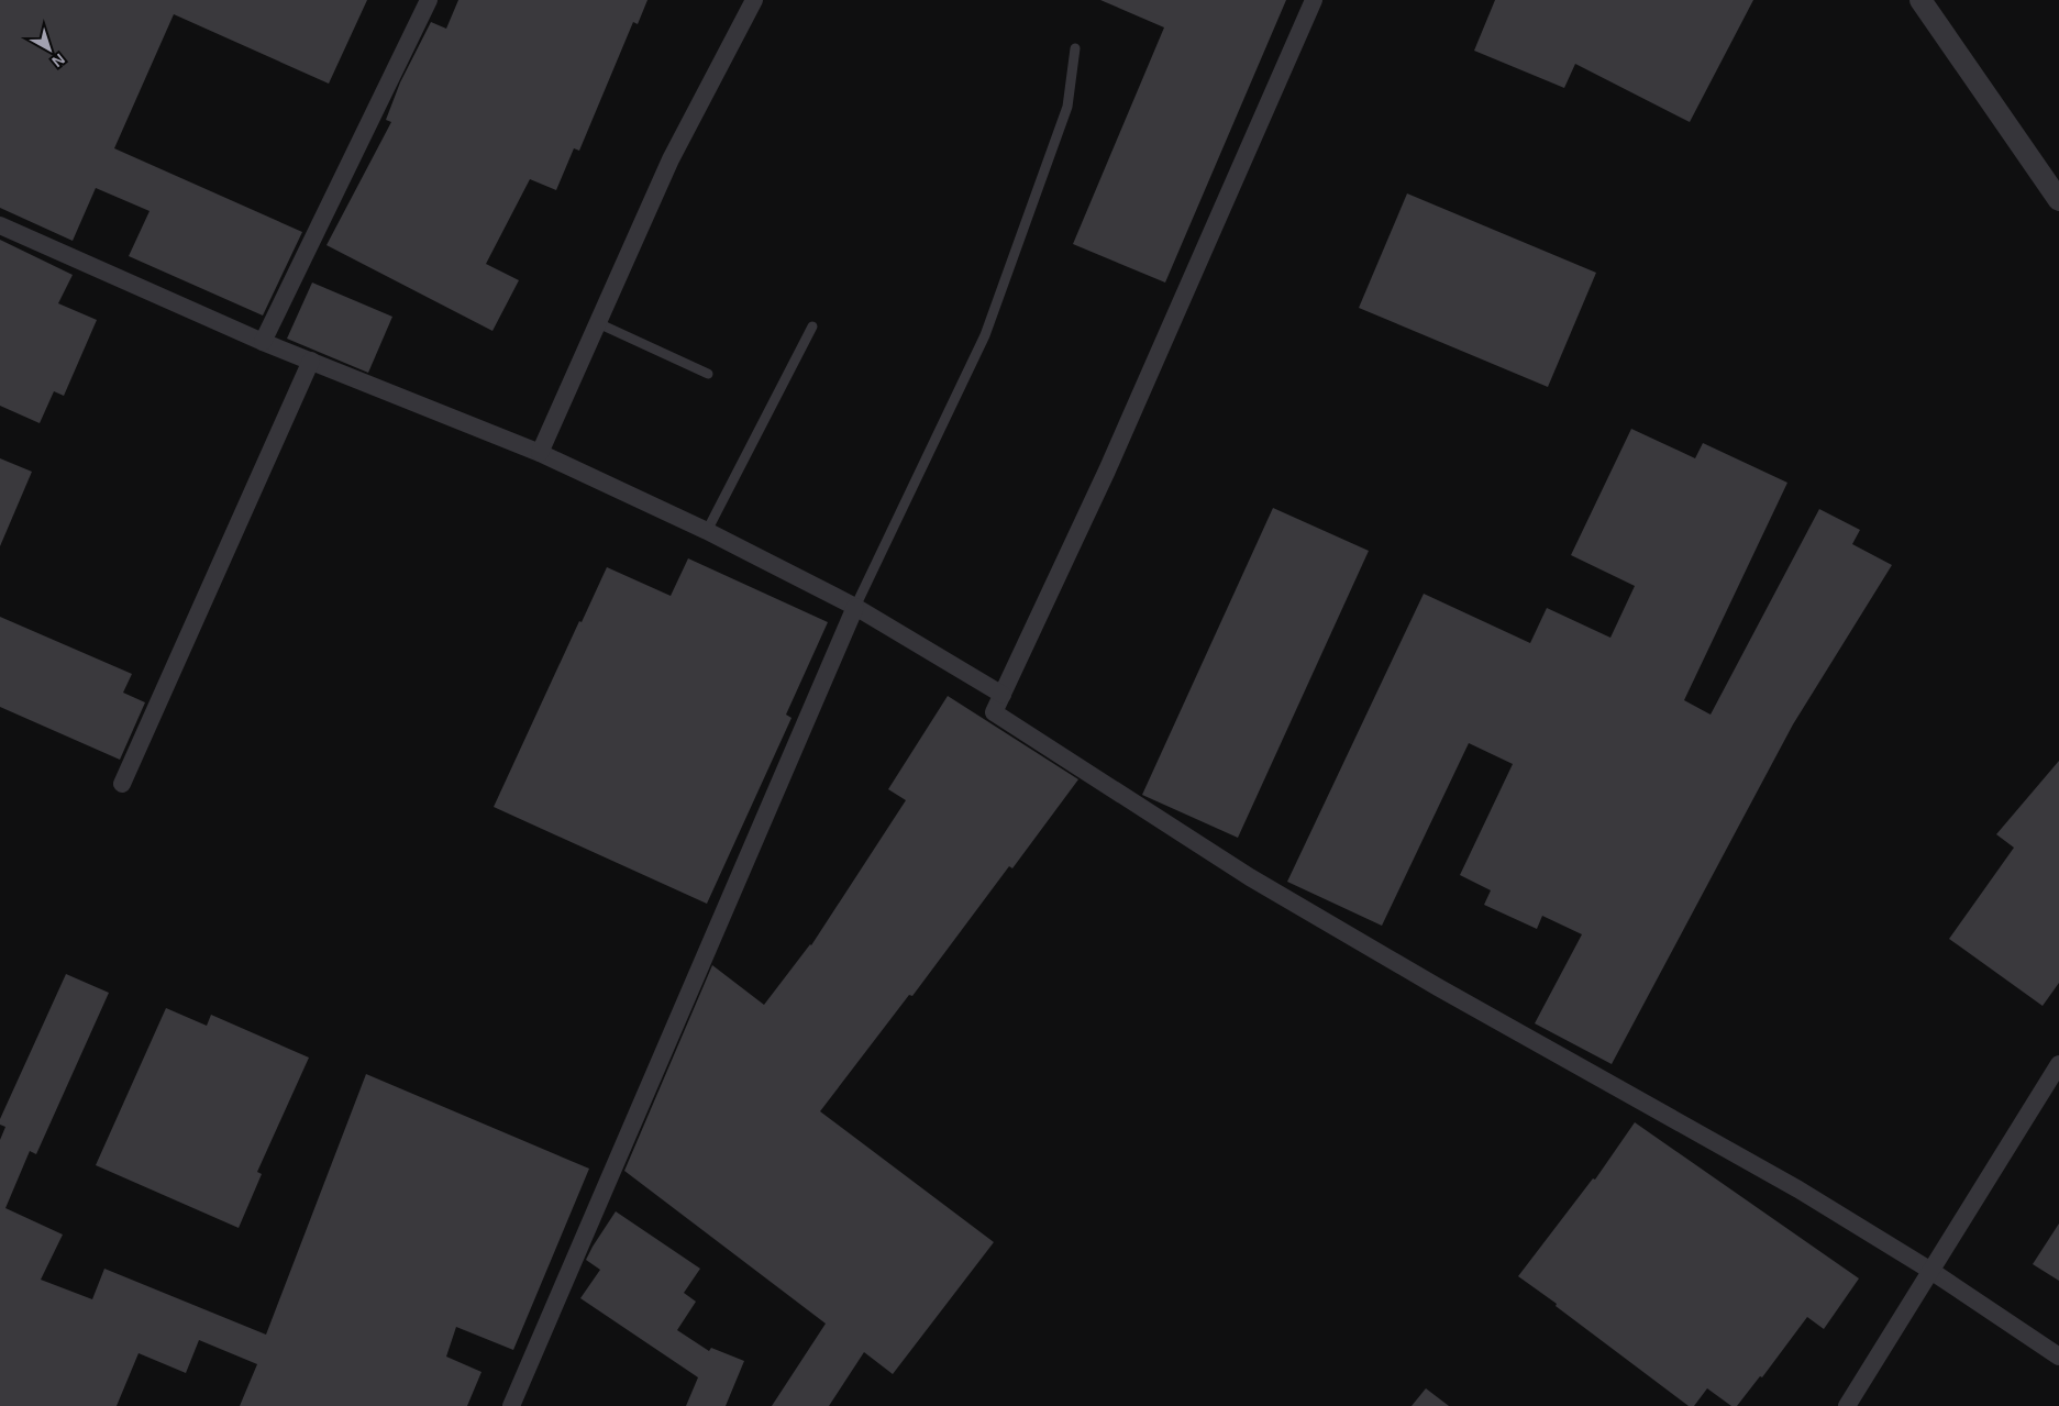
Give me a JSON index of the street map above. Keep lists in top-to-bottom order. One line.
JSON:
{"north":"bottom right"}
